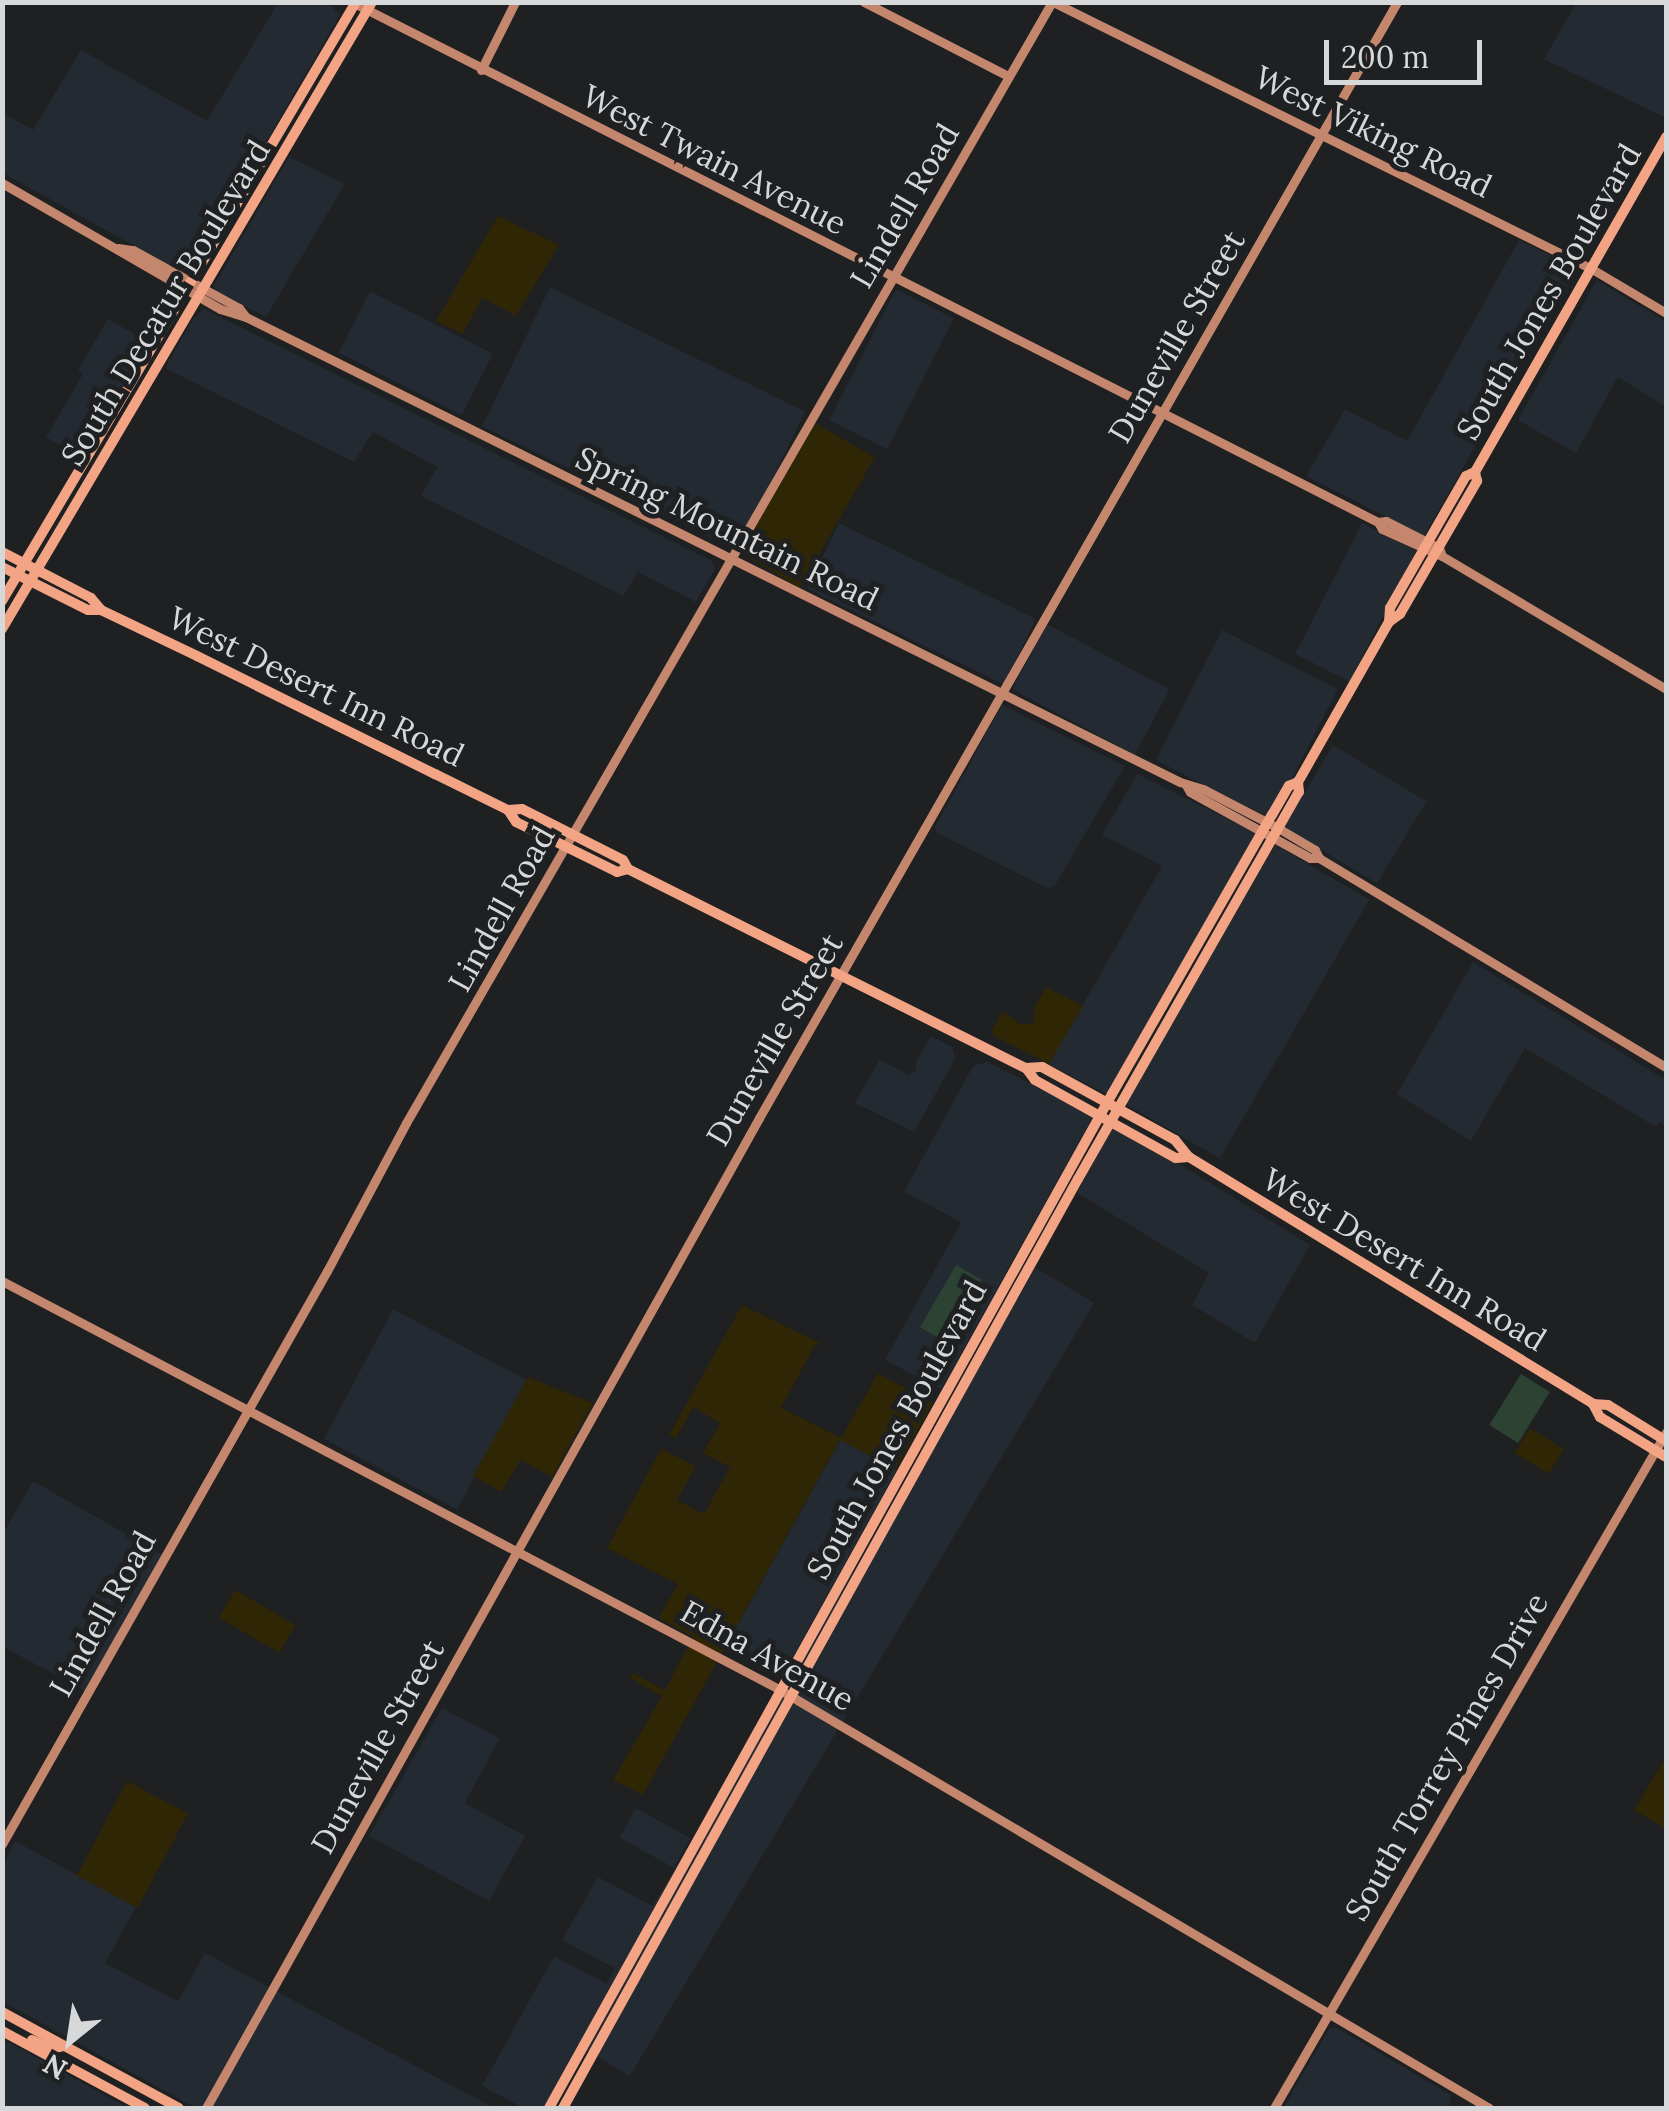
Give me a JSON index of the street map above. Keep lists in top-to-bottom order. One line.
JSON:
{"streets":{"main road":["South Jones Boulevard","South Decatur Boulevard","West Desert Inn Road"],"street":["West Viking Road","West Twain Avenue","Lindell Road","Duneville Street","Spring Mountain Road","Edna Avenue","South Torrey Pines Drive"]},"crossings":[["West Viking Road","Lindell Road"],["West Viking Road","South Jones Boulevard"],["West Viking Road","Duneville Street"],["West Twain Avenue","Lindell Road"],["West Twain Avenue","South Jones Boulevard"],["West Twain Avenue","South Decatur Boulevard"],["West Twain Avenue","Duneville Street"],["Lindell Road","Spring Mountain Road"],["Lindell Road","West Desert Inn Road"],["Lindell Road","Edna Avenue"],["South Jones Boulevard","Spring Mountain Road"],["South Jones Boulevard","West Desert Inn Road"],["South Jones Boulevard","Edna Avenue"],["South Decatur Boulevard","Spring Mountain Road"],["South Decatur Boulevard","West Desert Inn Road"],["Duneville Street","Spring Mountain Road"],["Duneville Street","West Desert Inn Road"],["Duneville Street","Edna Avenue"],["West Desert Inn Road","South Torrey Pines Drive"],["Edna Avenue","South Torrey Pines Drive"]],"scale_bar":"200 m","north":"bottom left"}
